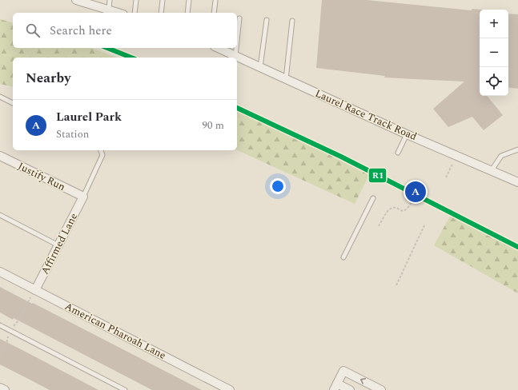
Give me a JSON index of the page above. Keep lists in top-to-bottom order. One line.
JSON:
{"streets":{"street":["Laurel Race Track Road","Justify Run","Affirmed Lane","American Pharoah Lane"]},"crossings":[["Justify Run","Affirmed Lane"],["Affirmed Lane","American Pharoah Lane"]],"lines":["transit line R1"],"page":{"map_buttons":["+","−"],"search":"Search here","heading":"Nearby","list":[{"mark":"A","name":"Laurel Park","note":"Station","value":"90 m"}],"pins":"A"}}
